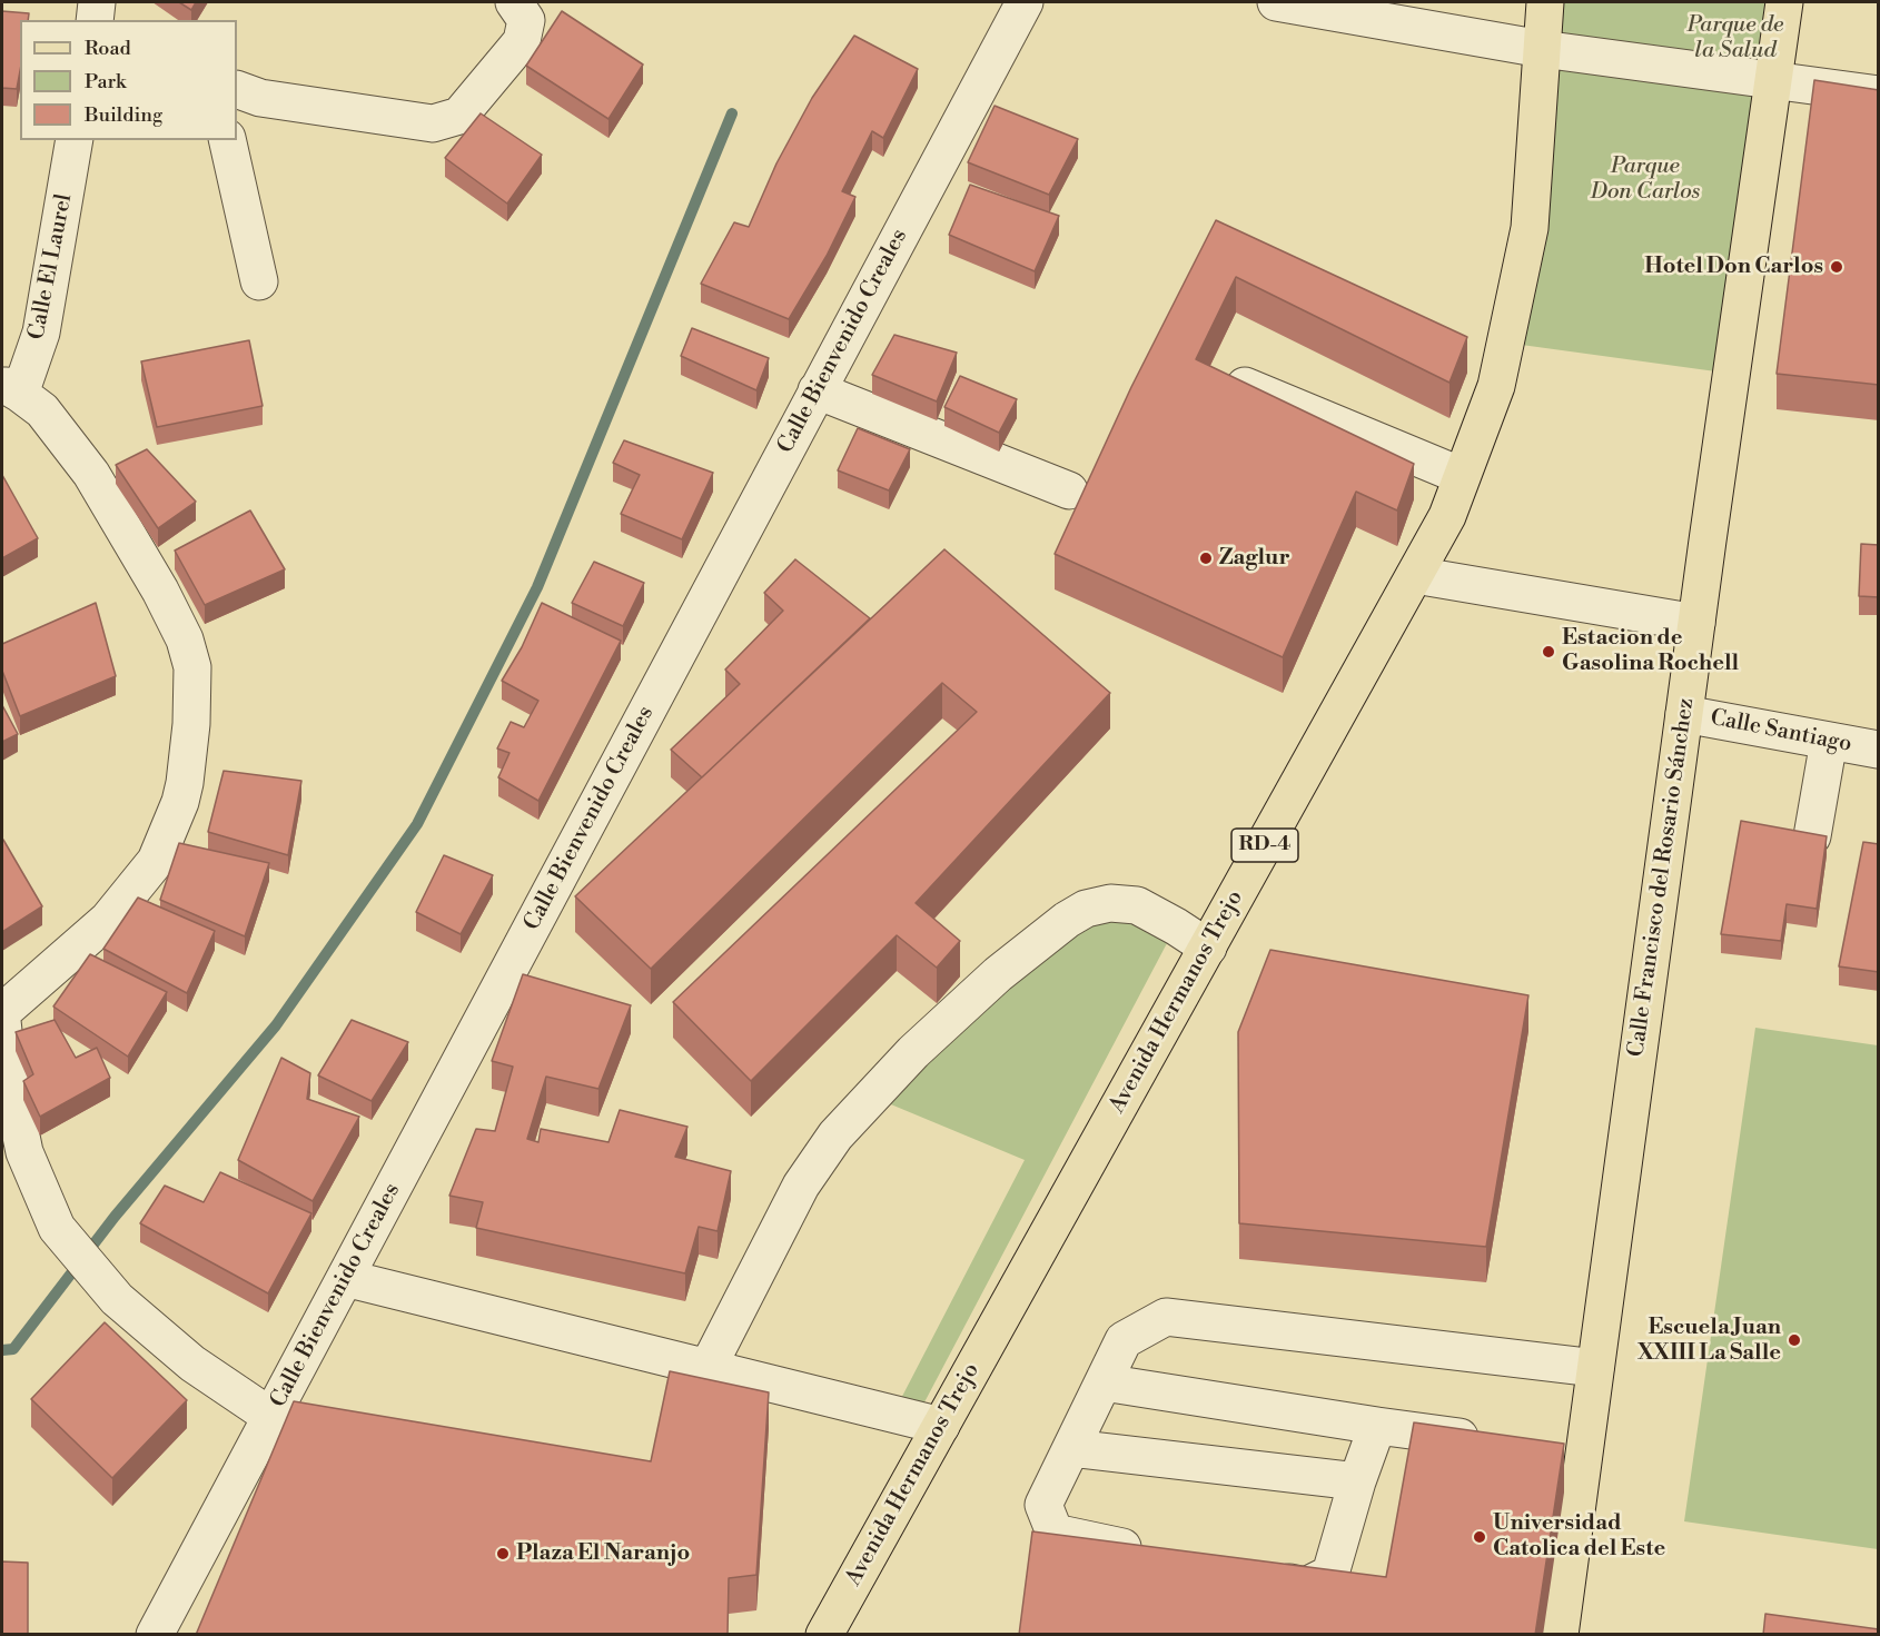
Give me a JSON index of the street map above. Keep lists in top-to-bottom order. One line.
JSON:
{"streets":{"main road":["RD-4","Calle Francisco del Rosario Sánchez","Avenida Hermanos Trejo"],"street":["Calle El Laurel","Calle Bienvenido Creales","Calle Santiago"]},"crossings":[["Calle Santiago","Calle Francisco del Rosario Sánchez"]],"parks":["Parque de la Salud","Parque Don Carlos"],"places":["Hotel Don Carlos","Zaglur","Estacion de Gasolina Rochell","Escuela Juan XXIII La Salle","Universidad Catolica del Este","Plaza El Naranjo"],"legend":["Road","Park","Building"]}
